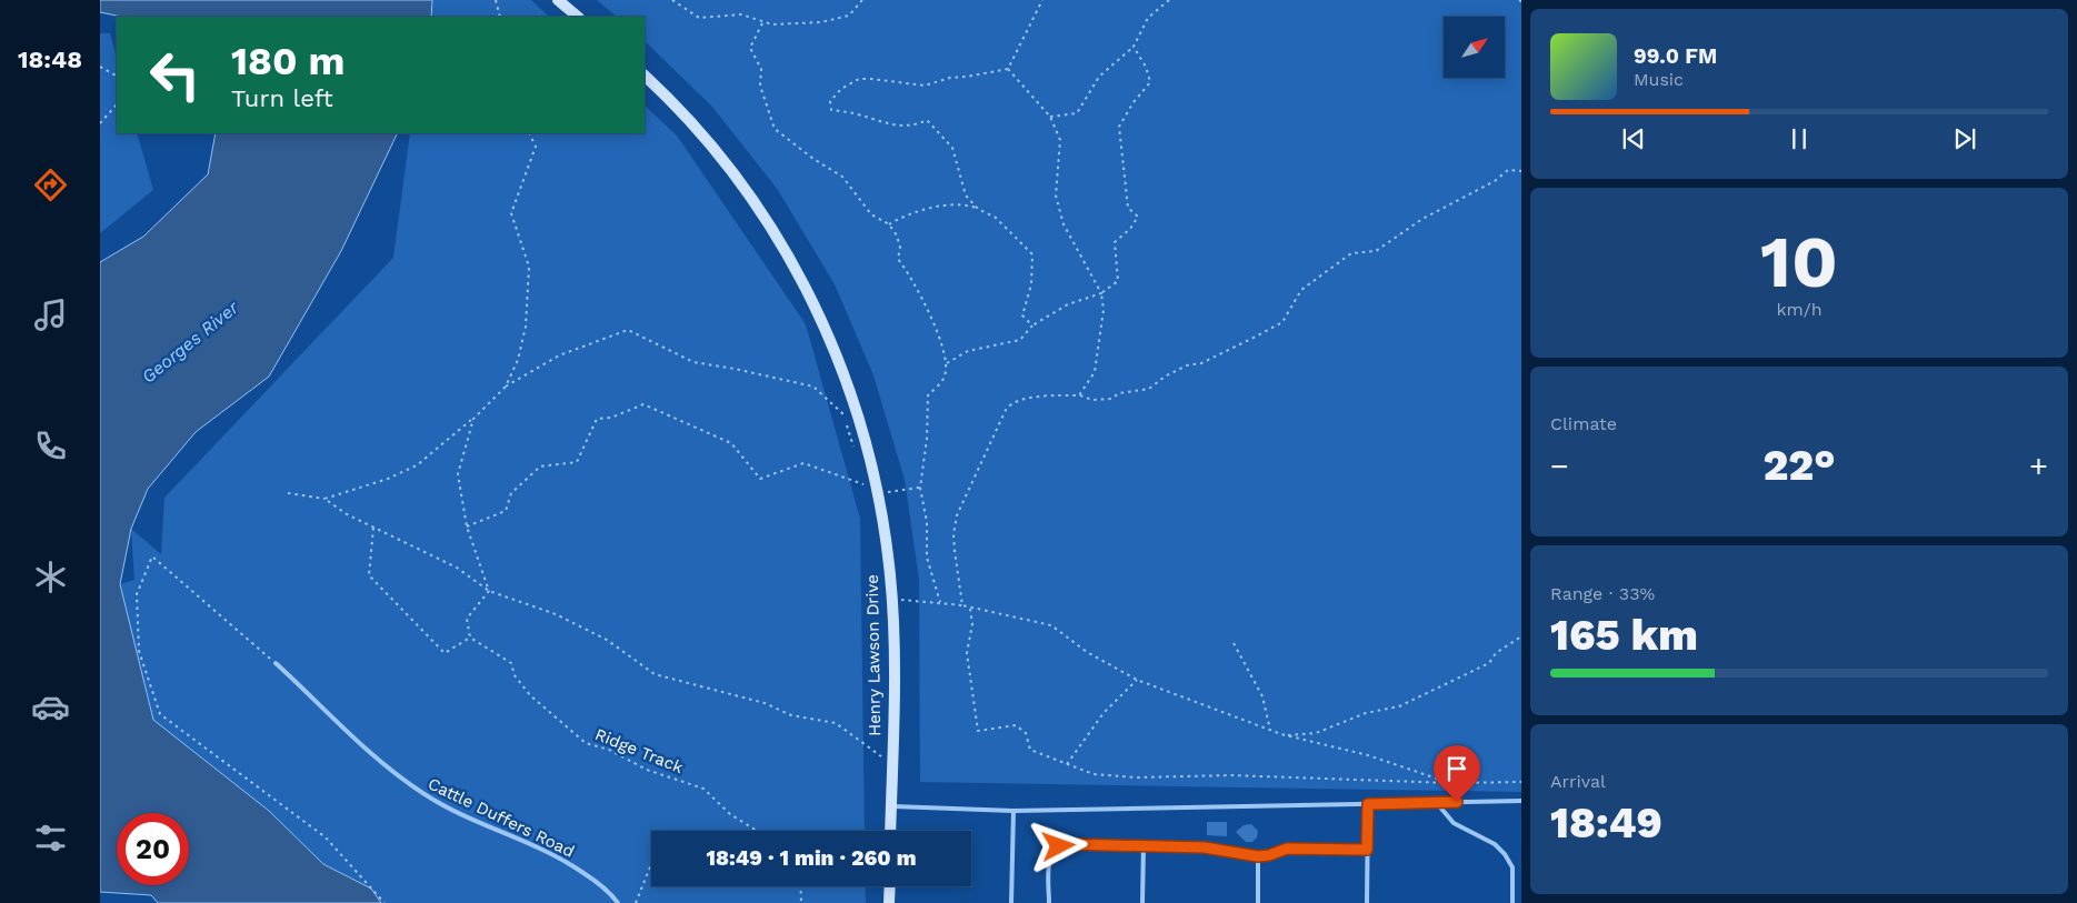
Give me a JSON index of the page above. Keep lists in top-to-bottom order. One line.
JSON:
{"streets":{"main road":["Henry Lawson Drive"],"lane":["Cattle Duffers Road"],"path":["Ridge Track"]},"water":["Georges River"],"north":"top right","page":{"tabs":"18:48","turn":["180 m","Turn left"],"song":["99.0 FM","Music"],"tile":[["10","km/h"],"Climate",["Range · 33%","165 km"],["Arrival","18:49"]],"heat":["−","22°","+"],"limit":"20","trip":"18:49 · 1 min · 260 m"}}
